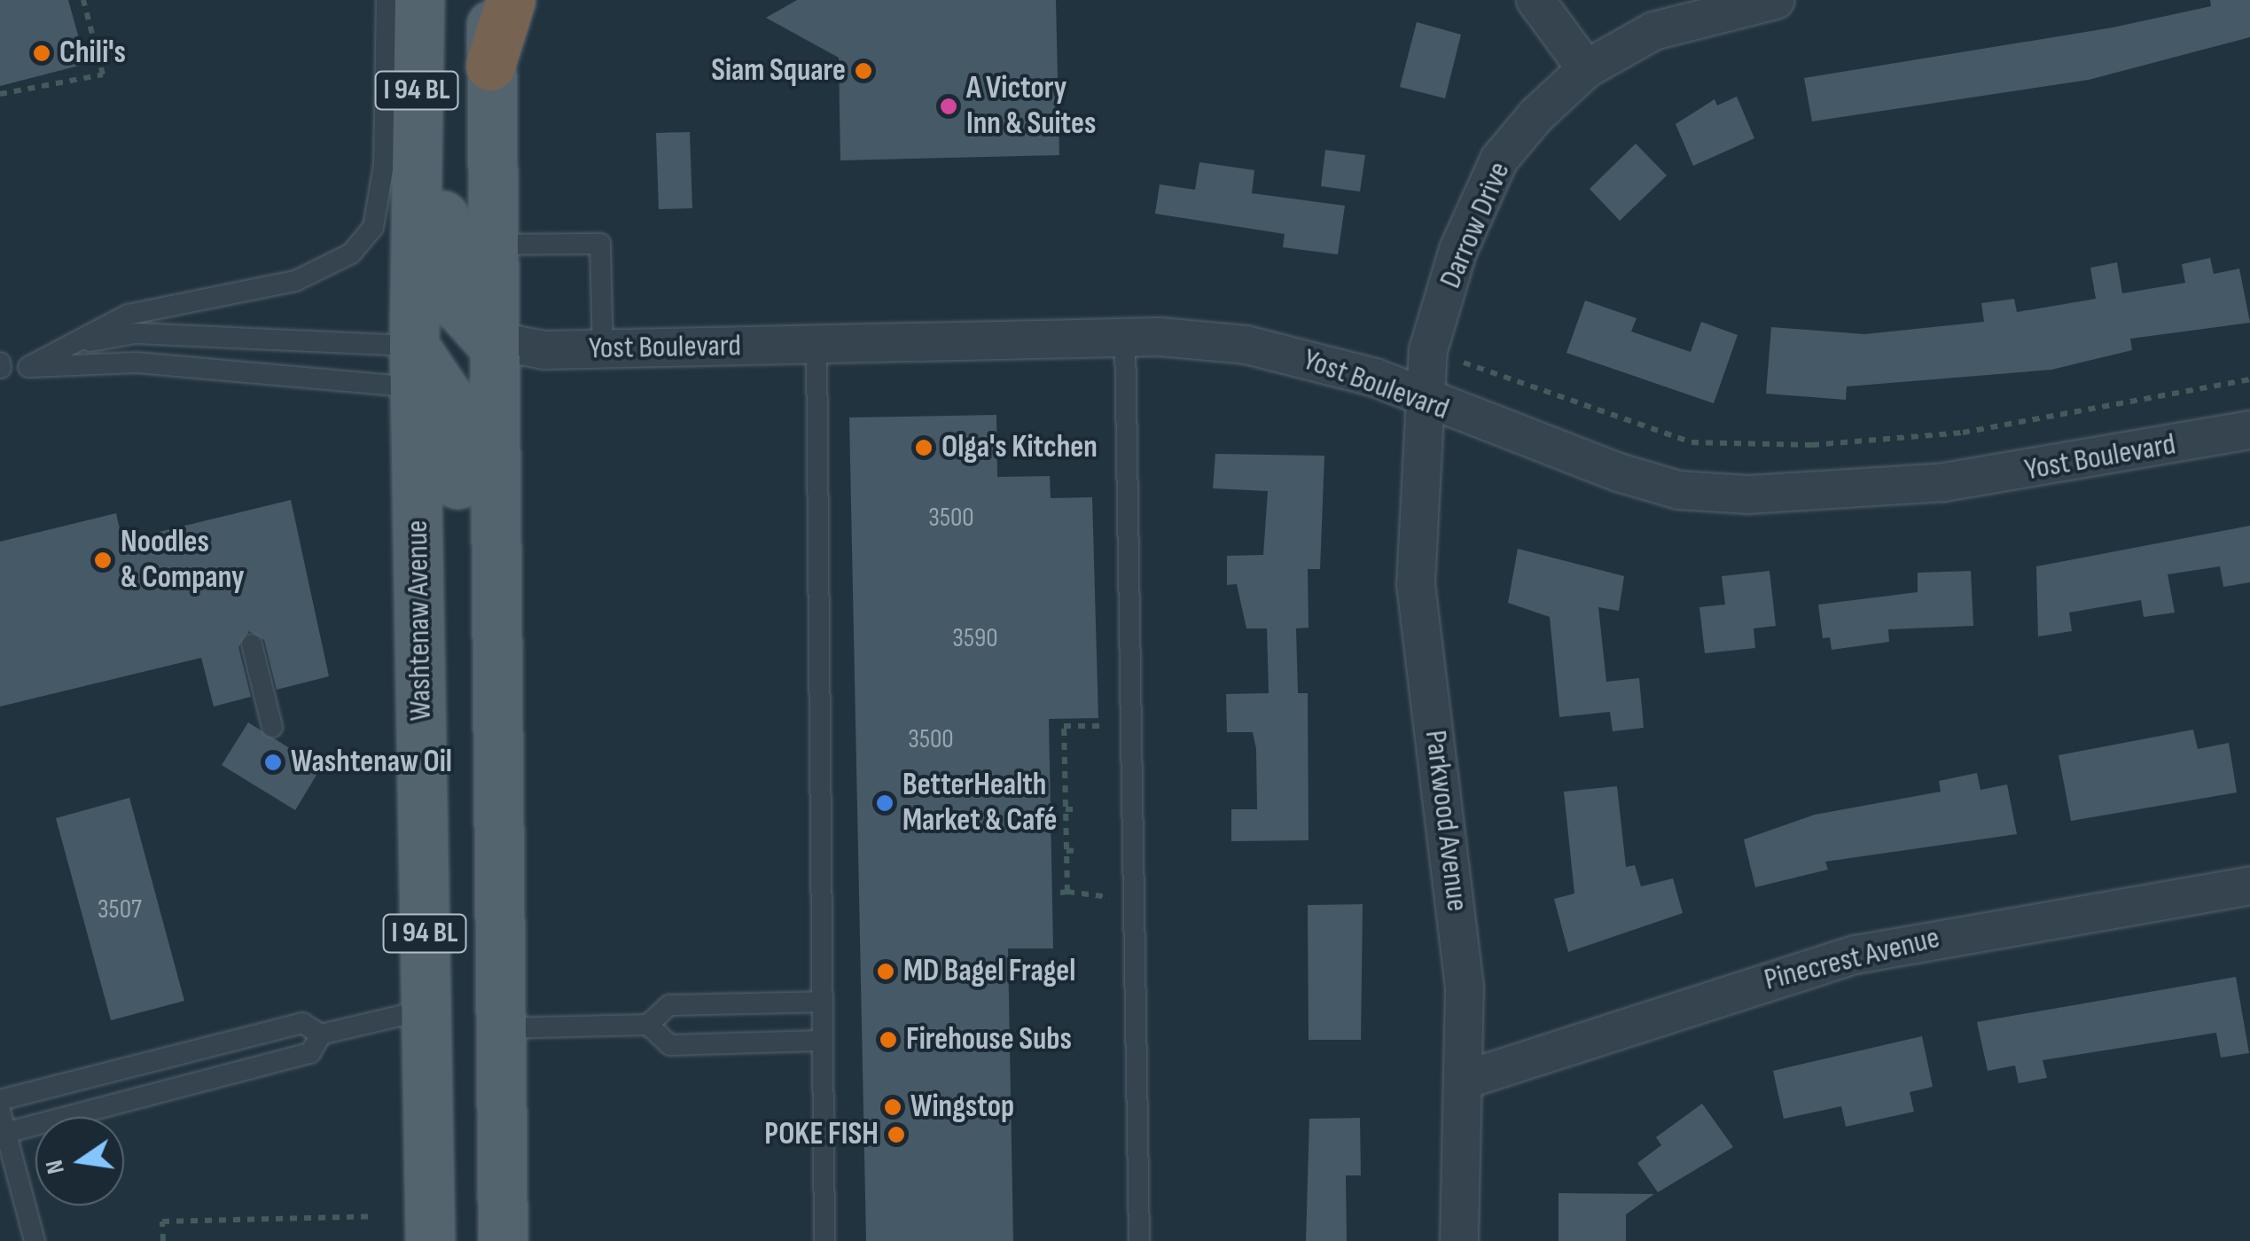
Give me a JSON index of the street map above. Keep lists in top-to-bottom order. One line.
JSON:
{"streets":{"highway":["I 94 BL"],"main road":["Washtenaw Avenue"],"street":["Darrow Drive","Yost Boulevard","Parkwood Avenue","Pinecrest Avenue"]},"crossings":[["I 94 BL","Yost Boulevard"],["Darrow Drive","Yost Boulevard"],["Darrow Drive","Parkwood Avenue"],["Yost Boulevard","Parkwood Avenue"],["Parkwood Avenue","Pinecrest Avenue"]],"places":["Chili's","Siam Square","A Victory Inn & Suites","Olga's Kitchen","Noodles & Company","Washtenaw Oil","BetterHealth Market & Café","MD Bagel Fragel","Firehouse Subs","Wingstop","POKE FISH"],"house_numbers":["3500","3590","3500","3507"],"north":"left"}
